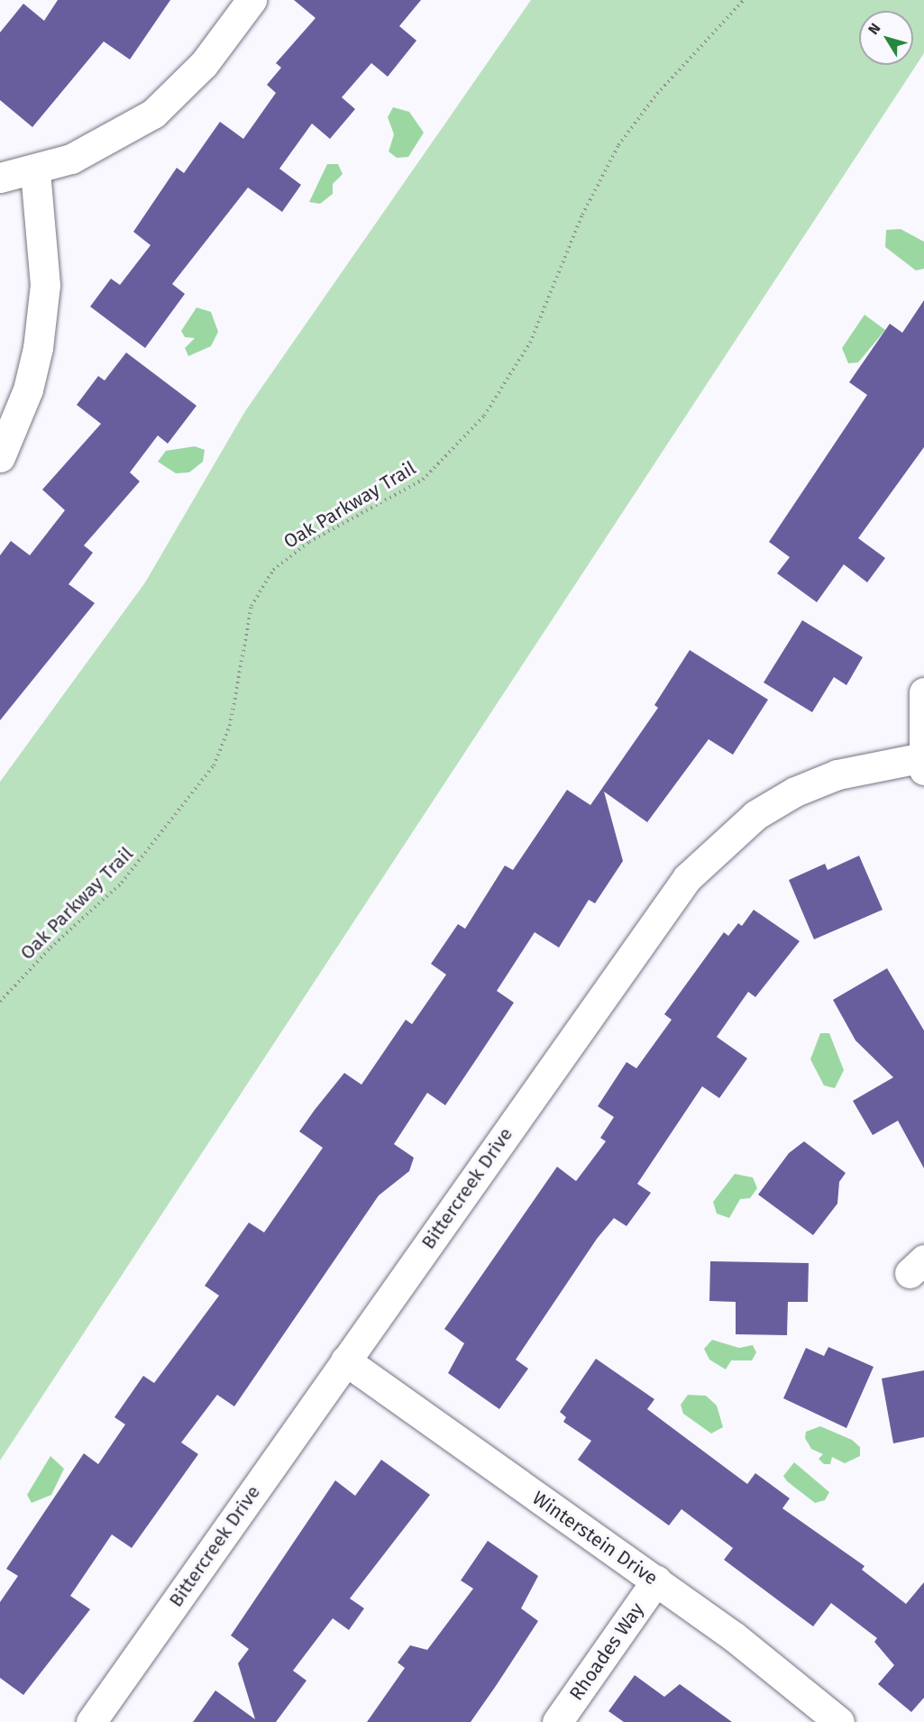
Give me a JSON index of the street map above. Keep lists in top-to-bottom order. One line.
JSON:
{"streets":{"street":["Bittercreek Drive","Winterstein Drive","Rhoades Way"],"path":["Oak Parkway Trail"]},"crossings":[["Bittercreek Drive","Winterstein Drive"],["Winterstein Drive","Rhoades Way"]],"north":"top left"}
